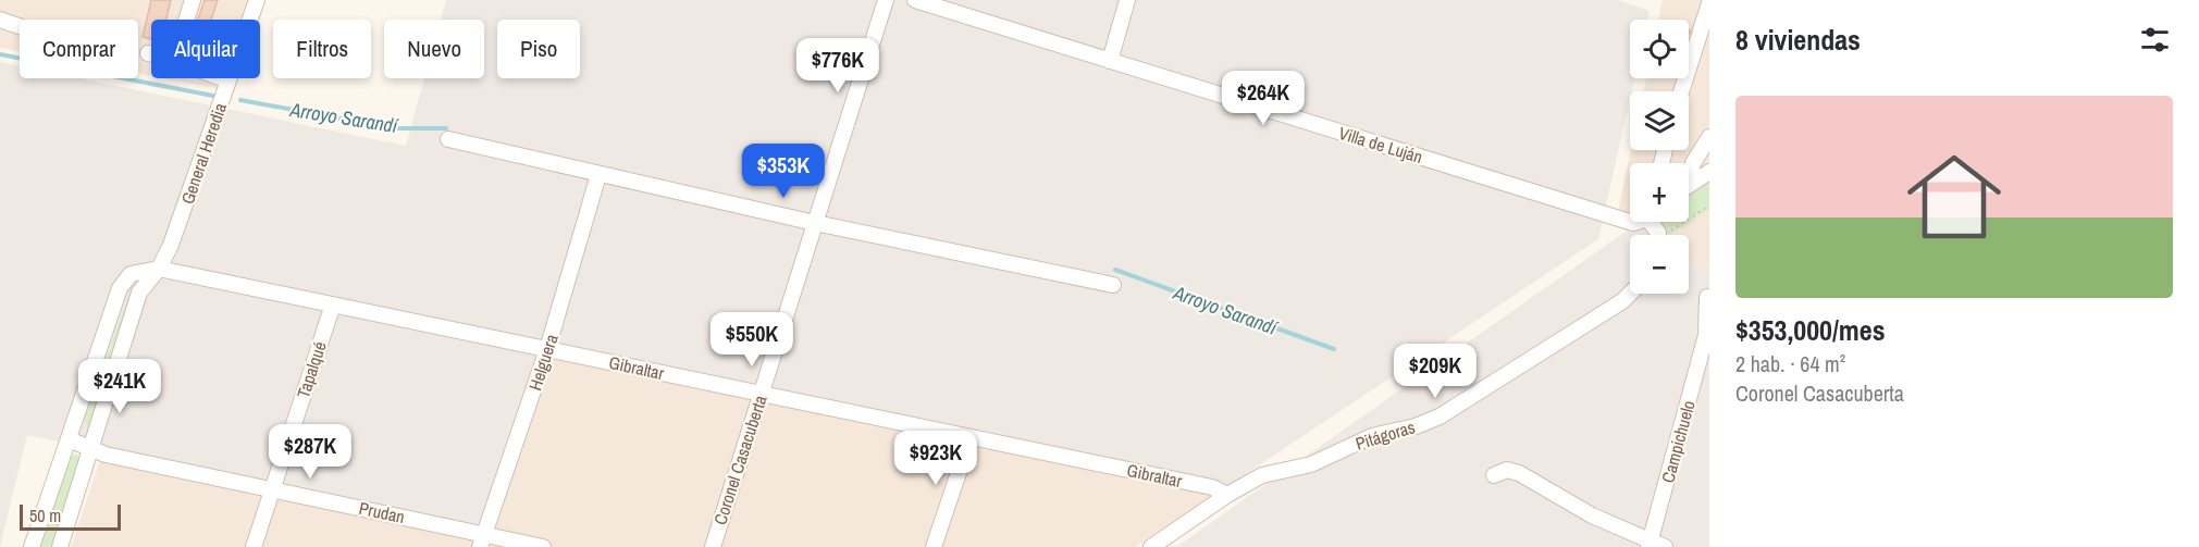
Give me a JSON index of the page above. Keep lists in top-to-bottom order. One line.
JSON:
{"streets":{"street":["Villa de Luján","General Heredia","Helguera","Gibraltar","Tapalqué","Pitágoras","Campichuelo","Coronel Casacuberta","Prudan"]},"crossings":[["General Heredia","Gibraltar"],["General Heredia","Prudan"],["Helguera","Gibraltar"],["Helguera","Prudan"],["Gibraltar","Tapalqué"],["Gibraltar","Pitágoras"],["Gibraltar","Coronel Casacuberta"],["Tapalqué","Prudan"]],"water":["Arroyo Sarandí"],"scale_bar":"50 m","page":{"heading":"8 viviendas","map_buttons":["+","−"],"chip":["Comprar","Alquilar","Filtros","Nuevo","Piso"],"price":["$776K","$264K","$353K","$550K","$209K","$241K","$287K","$923K"],"list":[{"name":"$353,000/mes","note":"2 hab. · 64 m² · Coronel Casacuberta"}],"scale":"50 m"}}
